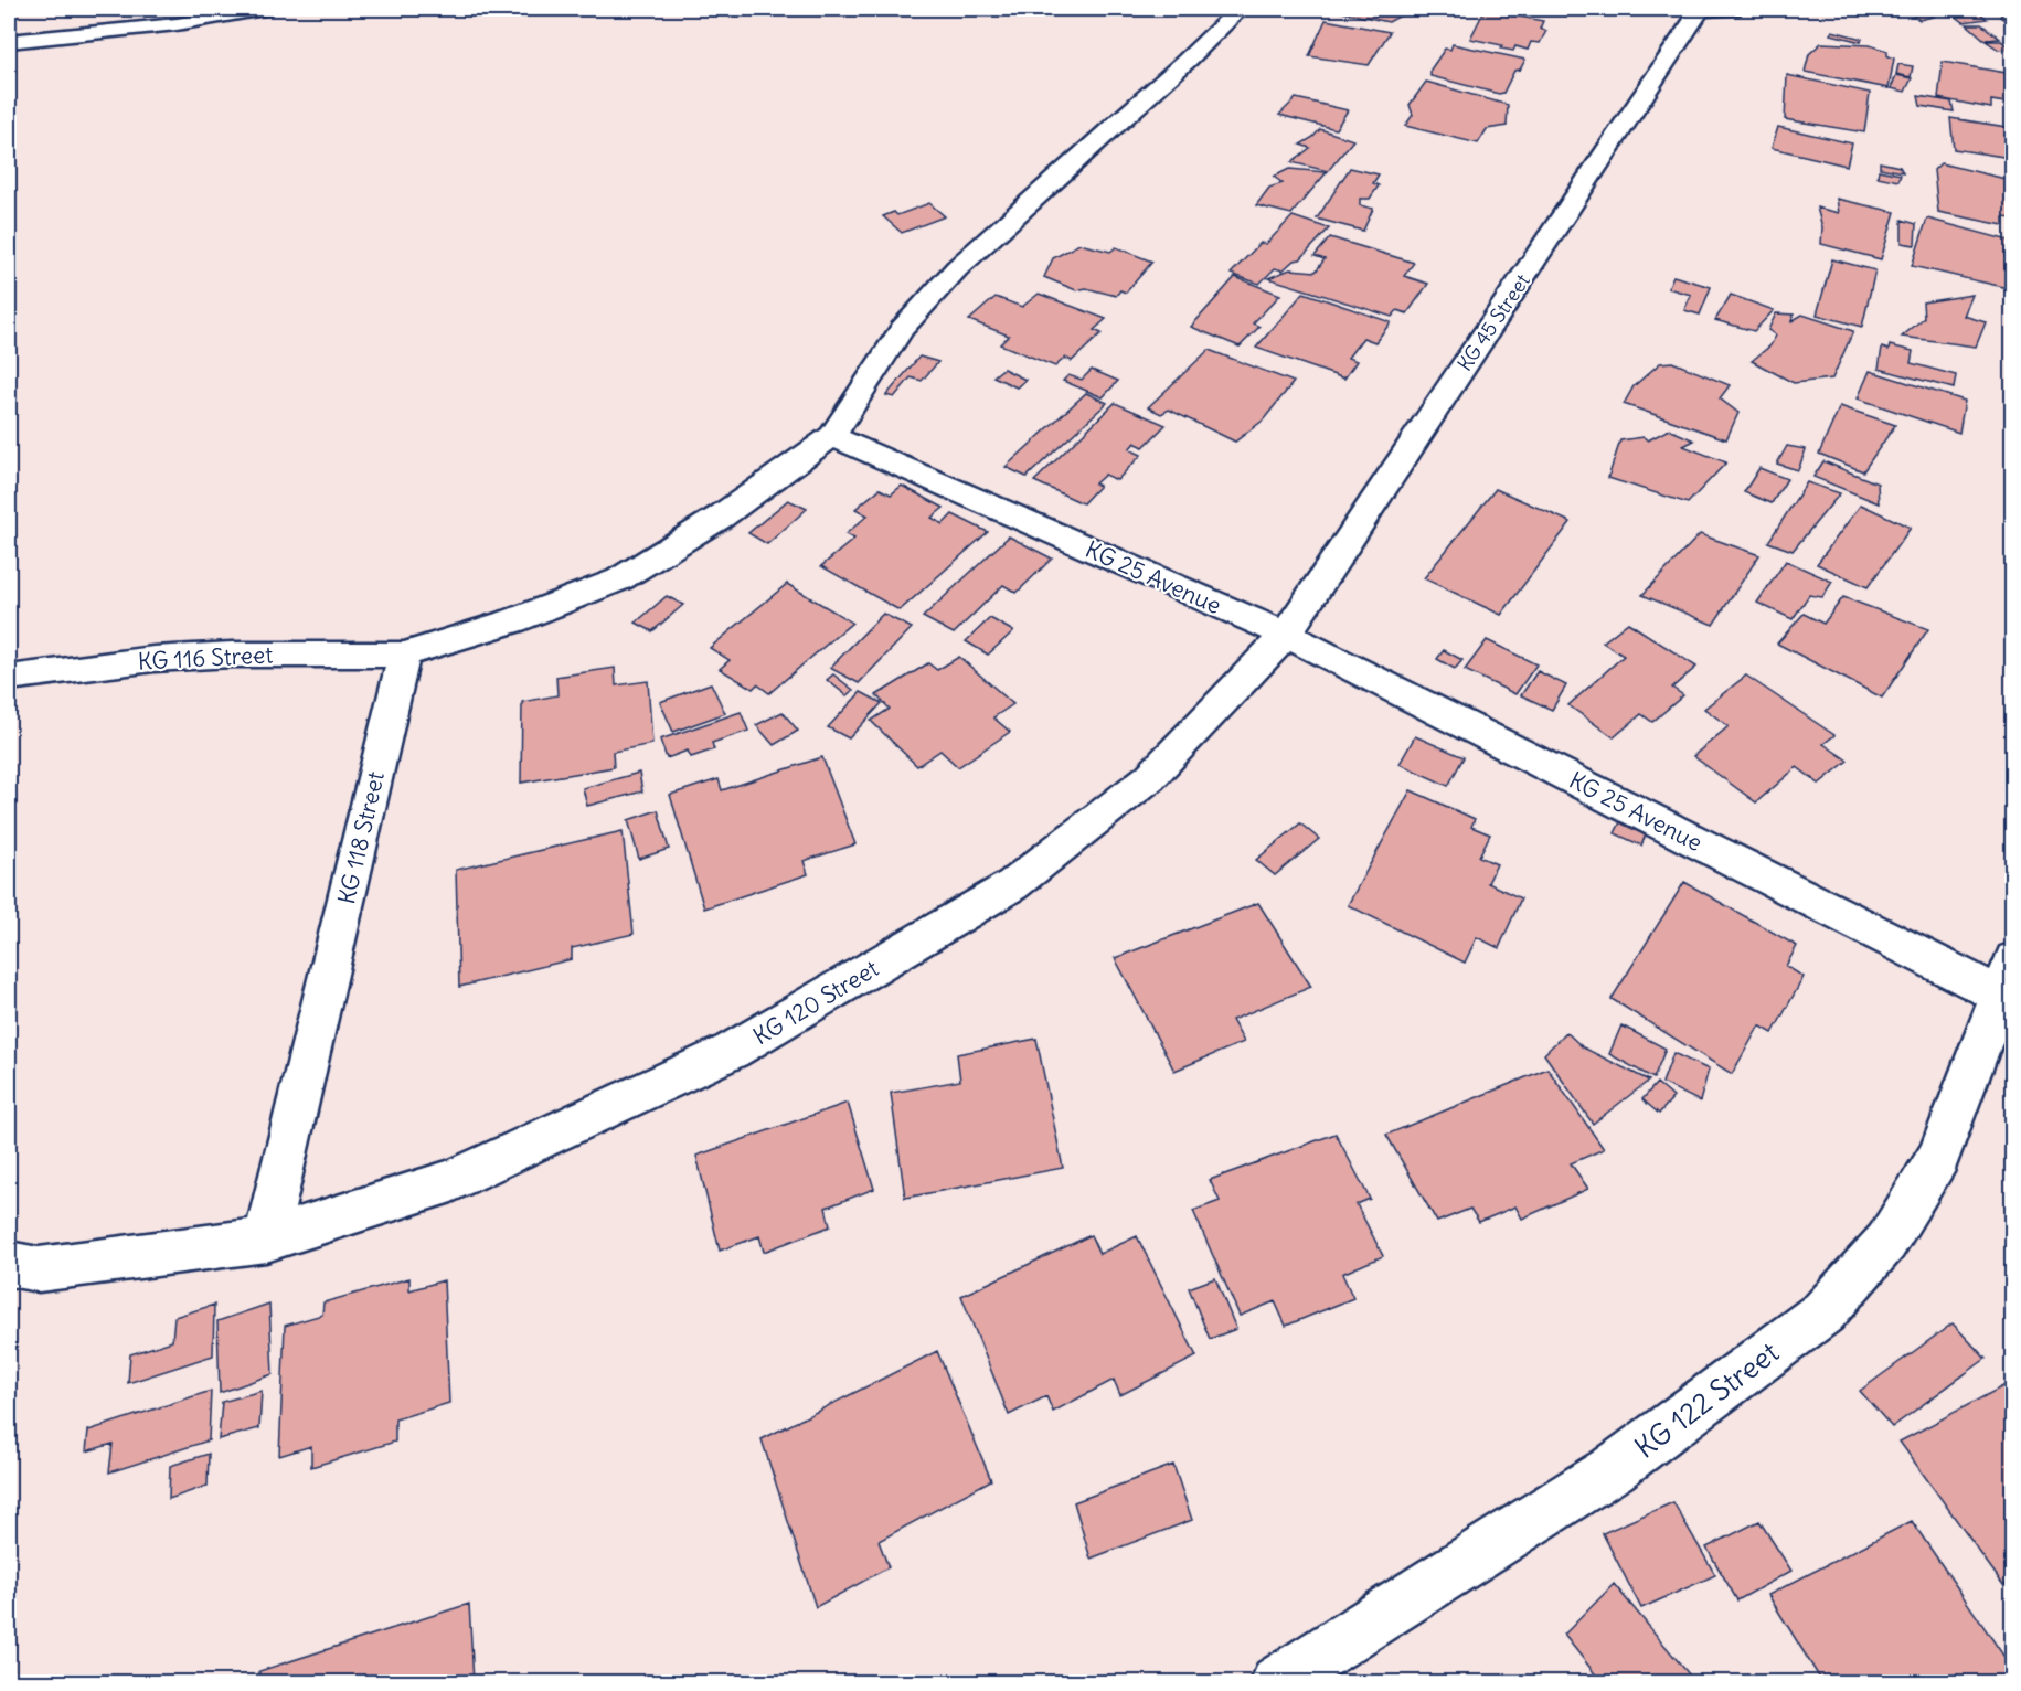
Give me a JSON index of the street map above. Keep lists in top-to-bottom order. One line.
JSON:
{"streets":{"street":["KG 45 Street","KG 25 Avenue","KG 116 Street","KG 118 Street","KG 120 Street","KG 122 Street"]},"crossings":[["KG 45 Street","KG 25 Avenue"],["KG 45 Street","KG 120 Street"],["KG 25 Avenue","KG 120 Street"],["KG 25 Avenue","KG 122 Street"],["KG 116 Street","KG 118 Street"],["KG 118 Street","KG 120 Street"]]}
